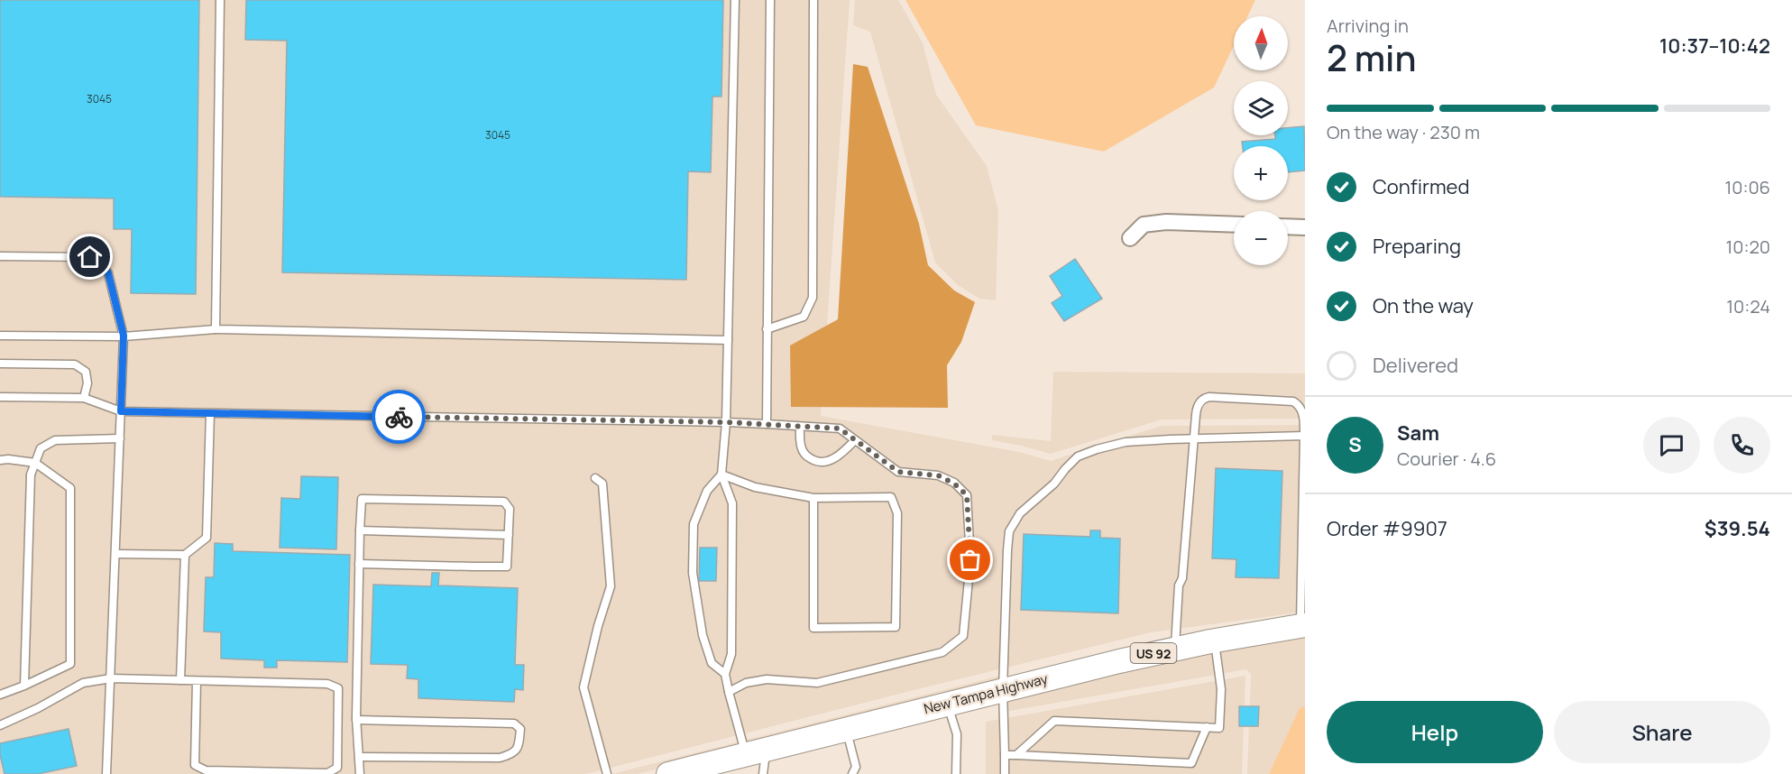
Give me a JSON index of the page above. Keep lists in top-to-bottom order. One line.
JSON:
{"streets":{"main road":["US 92","New Tampa Highway"]},"house_numbers":["3045","3045"],"north":"top","page":{"heading":["2 min","Arriving in","10:37–10:42"],"panel":["Sam","Courier · 4.6","Order #9907","$39.54"],"map_buttons":["+","−"],"bar":"On the way · 230 m","list":[["Confirmed","10:06"],["Preparing","10:20"],["On the way","10:24"],"Delivered"],"round":"S","buttons":["Help","Share"]}}
